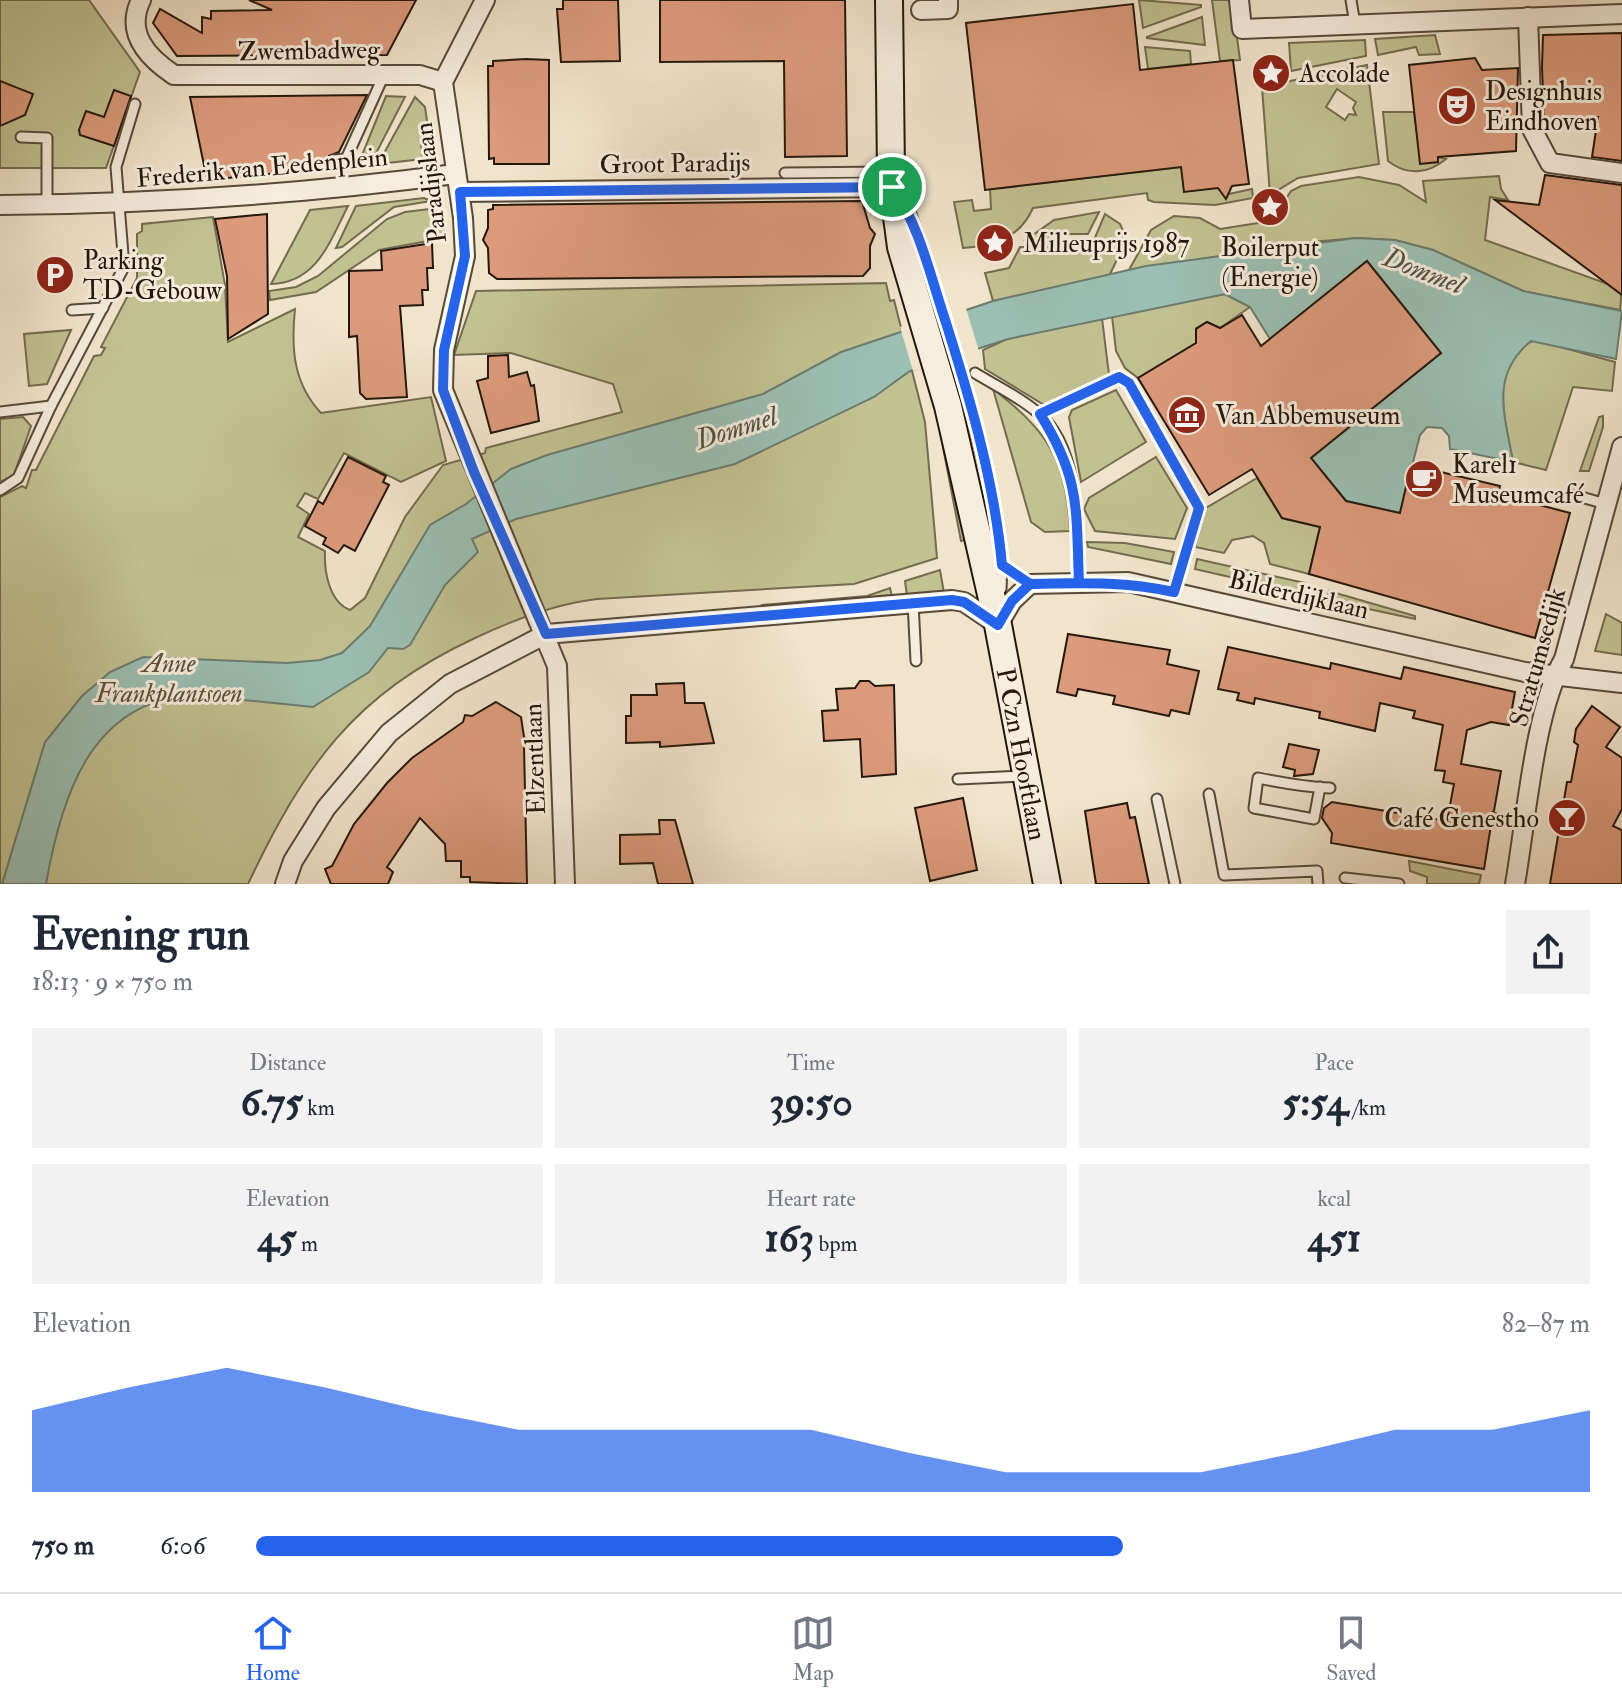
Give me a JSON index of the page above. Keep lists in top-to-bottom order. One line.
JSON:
{"streets":{"street":["Zwembadweg","Groot Paradijs","Frederik van Eedenplein","Paradijslaan","Bilderdijklaan","Stratumsedijk","P Czn Hooftlaan","Elzentlaan"]},"crossings":[["Zwembadweg","Paradijslaan"],["Groot Paradijs","Frederik van Eedenplein"],["Groot Paradijs","Paradijslaan"],["Groot Paradijs","P Czn Hooftlaan"],["Frederik van Eedenplein","Paradijslaan"],["Paradijslaan","Elzentlaan"],["Bilderdijklaan","Stratumsedijk"]],"water":["Dommel"],"parks":["Anne Frankplantsoen"],"places":{"place":["Accolade","Boilerput (Energie)","Milieuprijs 1987"],"theatre":["Designhuis Eindhoven"],"parking":["Parking TD-Gebouw"],"museum":["Van Abbemuseum"],"cafe":["Karel1 Museumcafé"],"bar":["Café Genestho"]},"page":{"heading":["Evening run","18:13 · 9 × 750 m"],"stats":[["Distance","6.75 km"],["Time","39:50"],["Pace","5:54 /km"],["Elevation","45 m"],["Heart rate","163 bpm"],["kcal","451"]],"chart":["Elevation","82–87 m"],"list":[{"name":"750 m","note":"6:06"}],"tabs":["Home","Map","Saved"]}}
